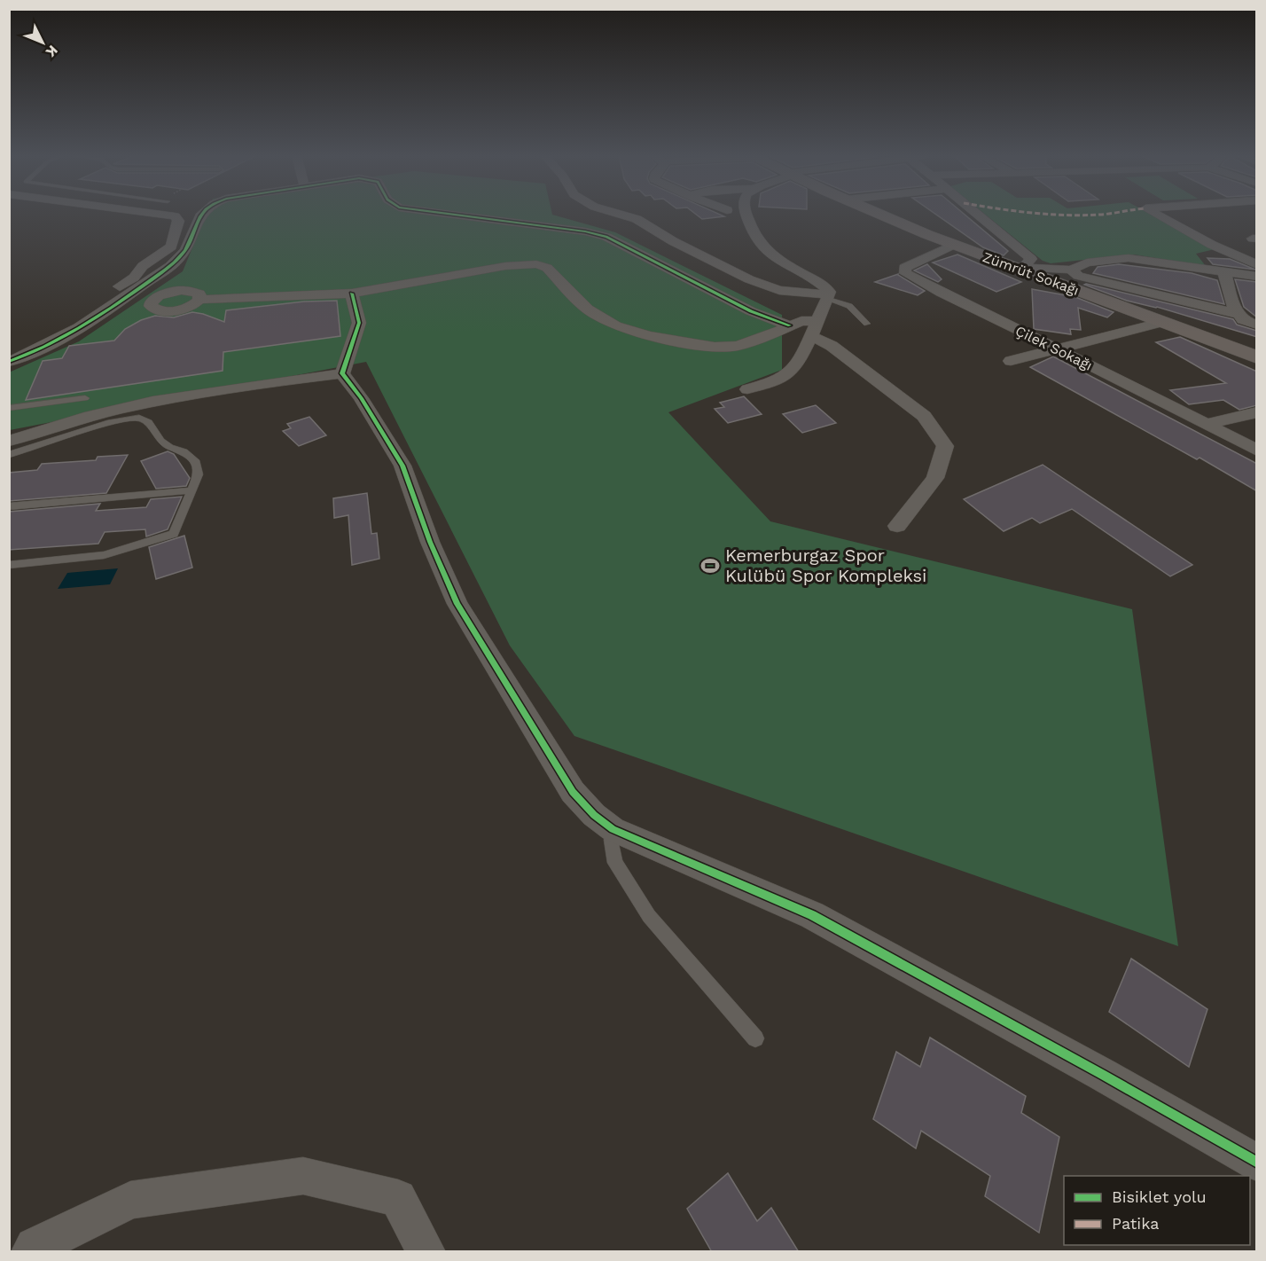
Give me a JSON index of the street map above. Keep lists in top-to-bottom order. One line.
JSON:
{"streets":{"street":["Zümrüt Sokağı","Çilek Sokağı"]},"crossings":[["Zümrüt Sokağı","Çilek Sokağı"]],"places":{"sports":["Kemerburgaz Spor Kulübü Spor Kompleksi"]},"legend":["Bisiklet yolu","Patika"],"north":"bottom right"}
